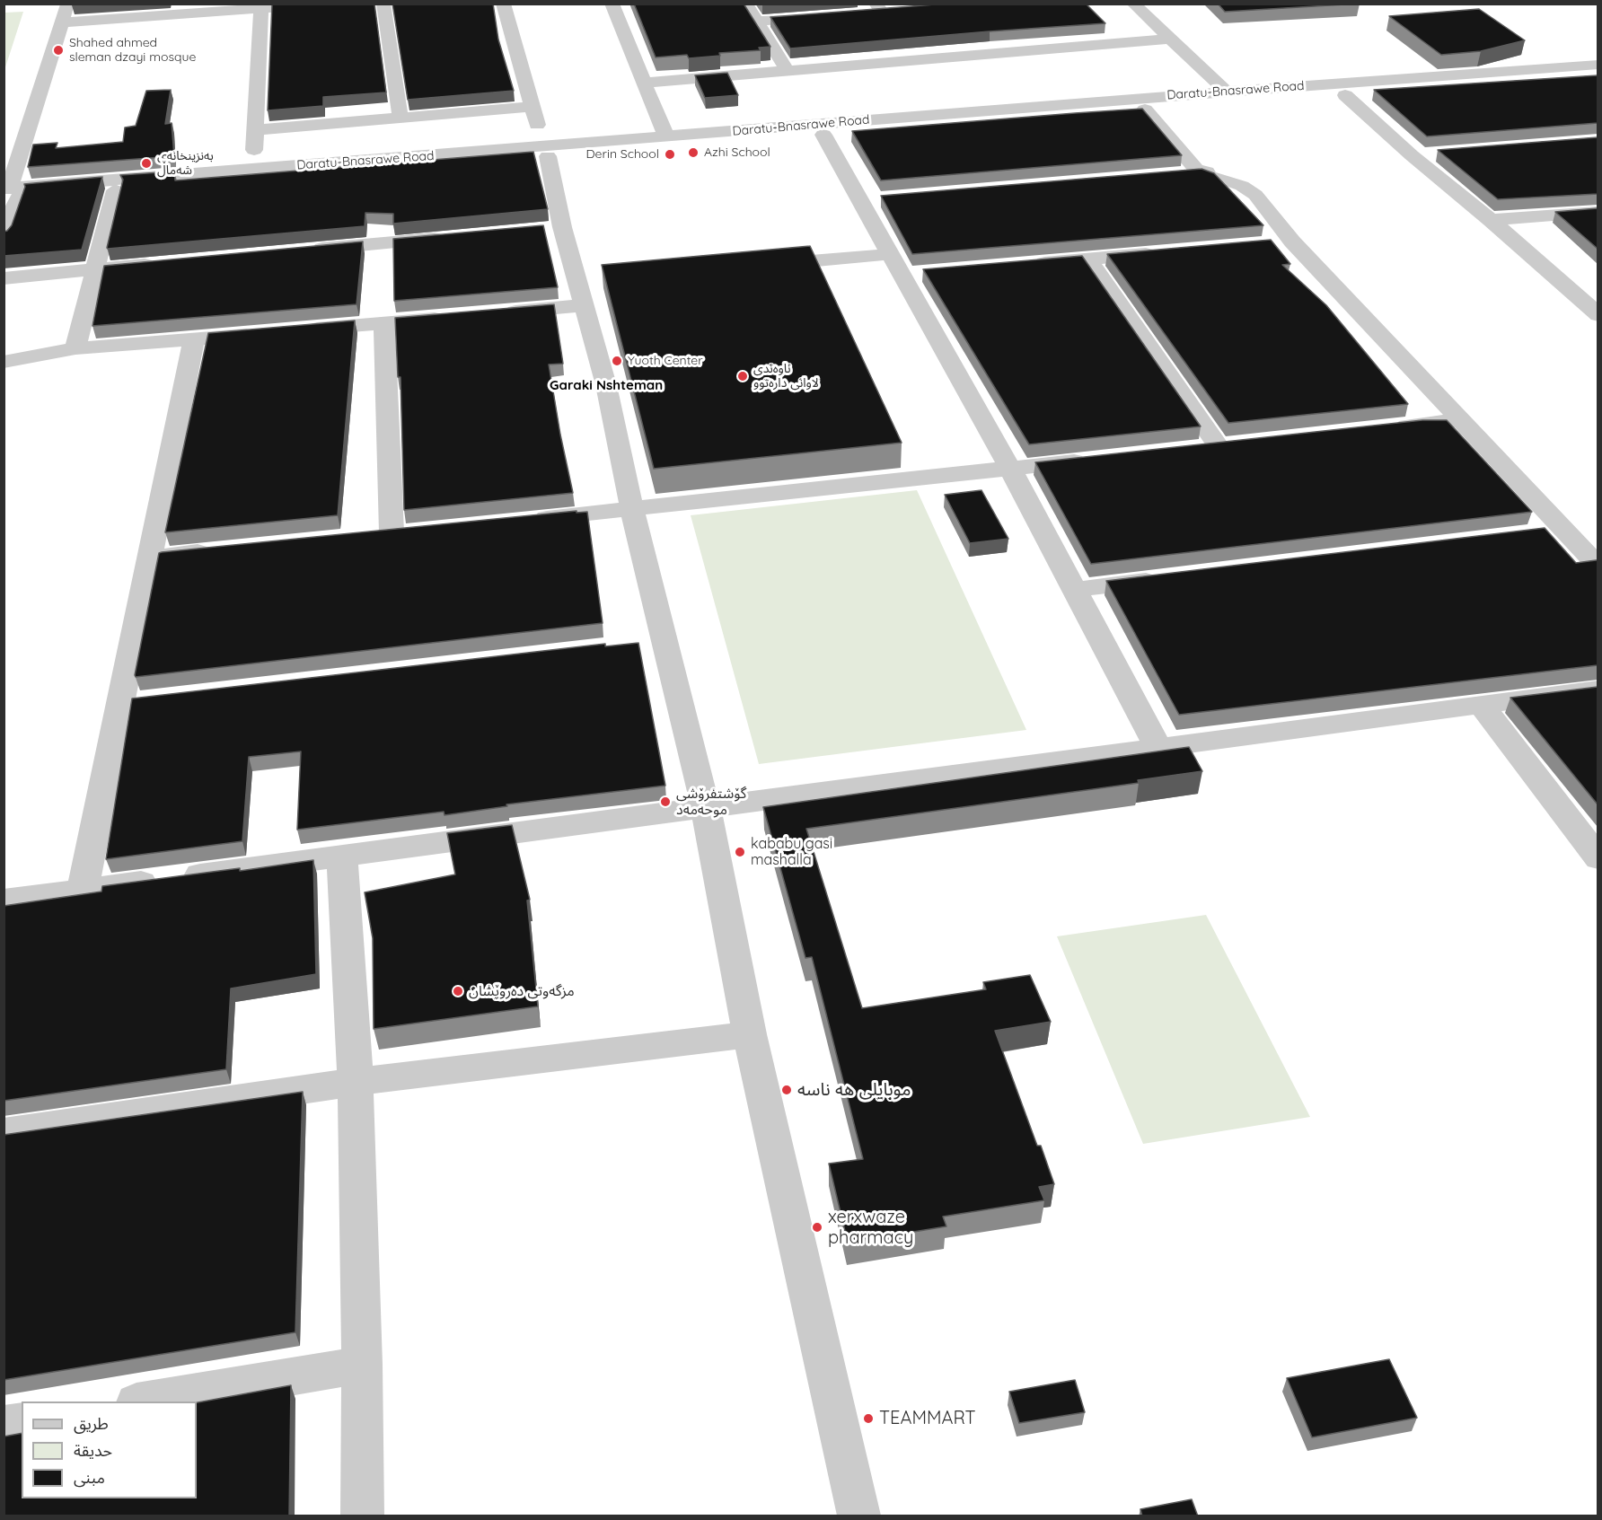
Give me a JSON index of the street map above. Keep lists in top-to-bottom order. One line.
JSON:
{"streets":{"street":["Daratu-Bnasrawe Road"]},"districts":["Garaki Nshteman"],"places":["Shahed ahmed sleman dzayi mosque","Azhi School","Derin School","بەنزینخانەی شەماڵ","Yuoth Center","ناوەندی لاوانی دارەتوو","گۆشتفرۆشی موحەمەد","kababu gasi mashalla","مزگەوتی دەروێشان","موبایلی هه ناسه","xerxwaze pharmacy","TEAMMART"],"legend":["طريق","حديقة","مبنى"]}
